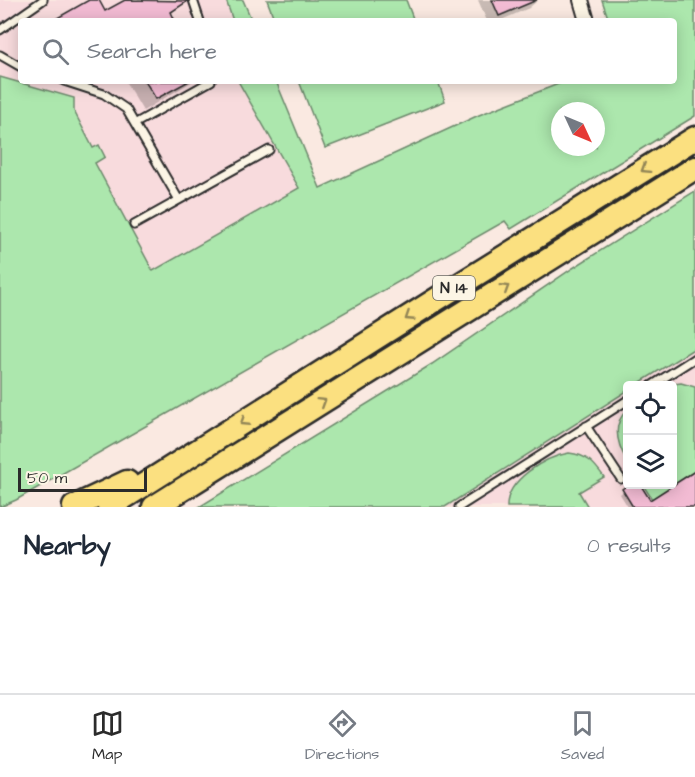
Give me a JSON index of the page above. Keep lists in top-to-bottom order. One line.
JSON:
{"streets":{"highway":["N 14"]},"scale_bar":"50 m","north":"bottom right","page":{"search":"Search here","scale":"50 m","heading":["Nearby","0 results"],"nav":["Map","Directions","Saved"]}}
